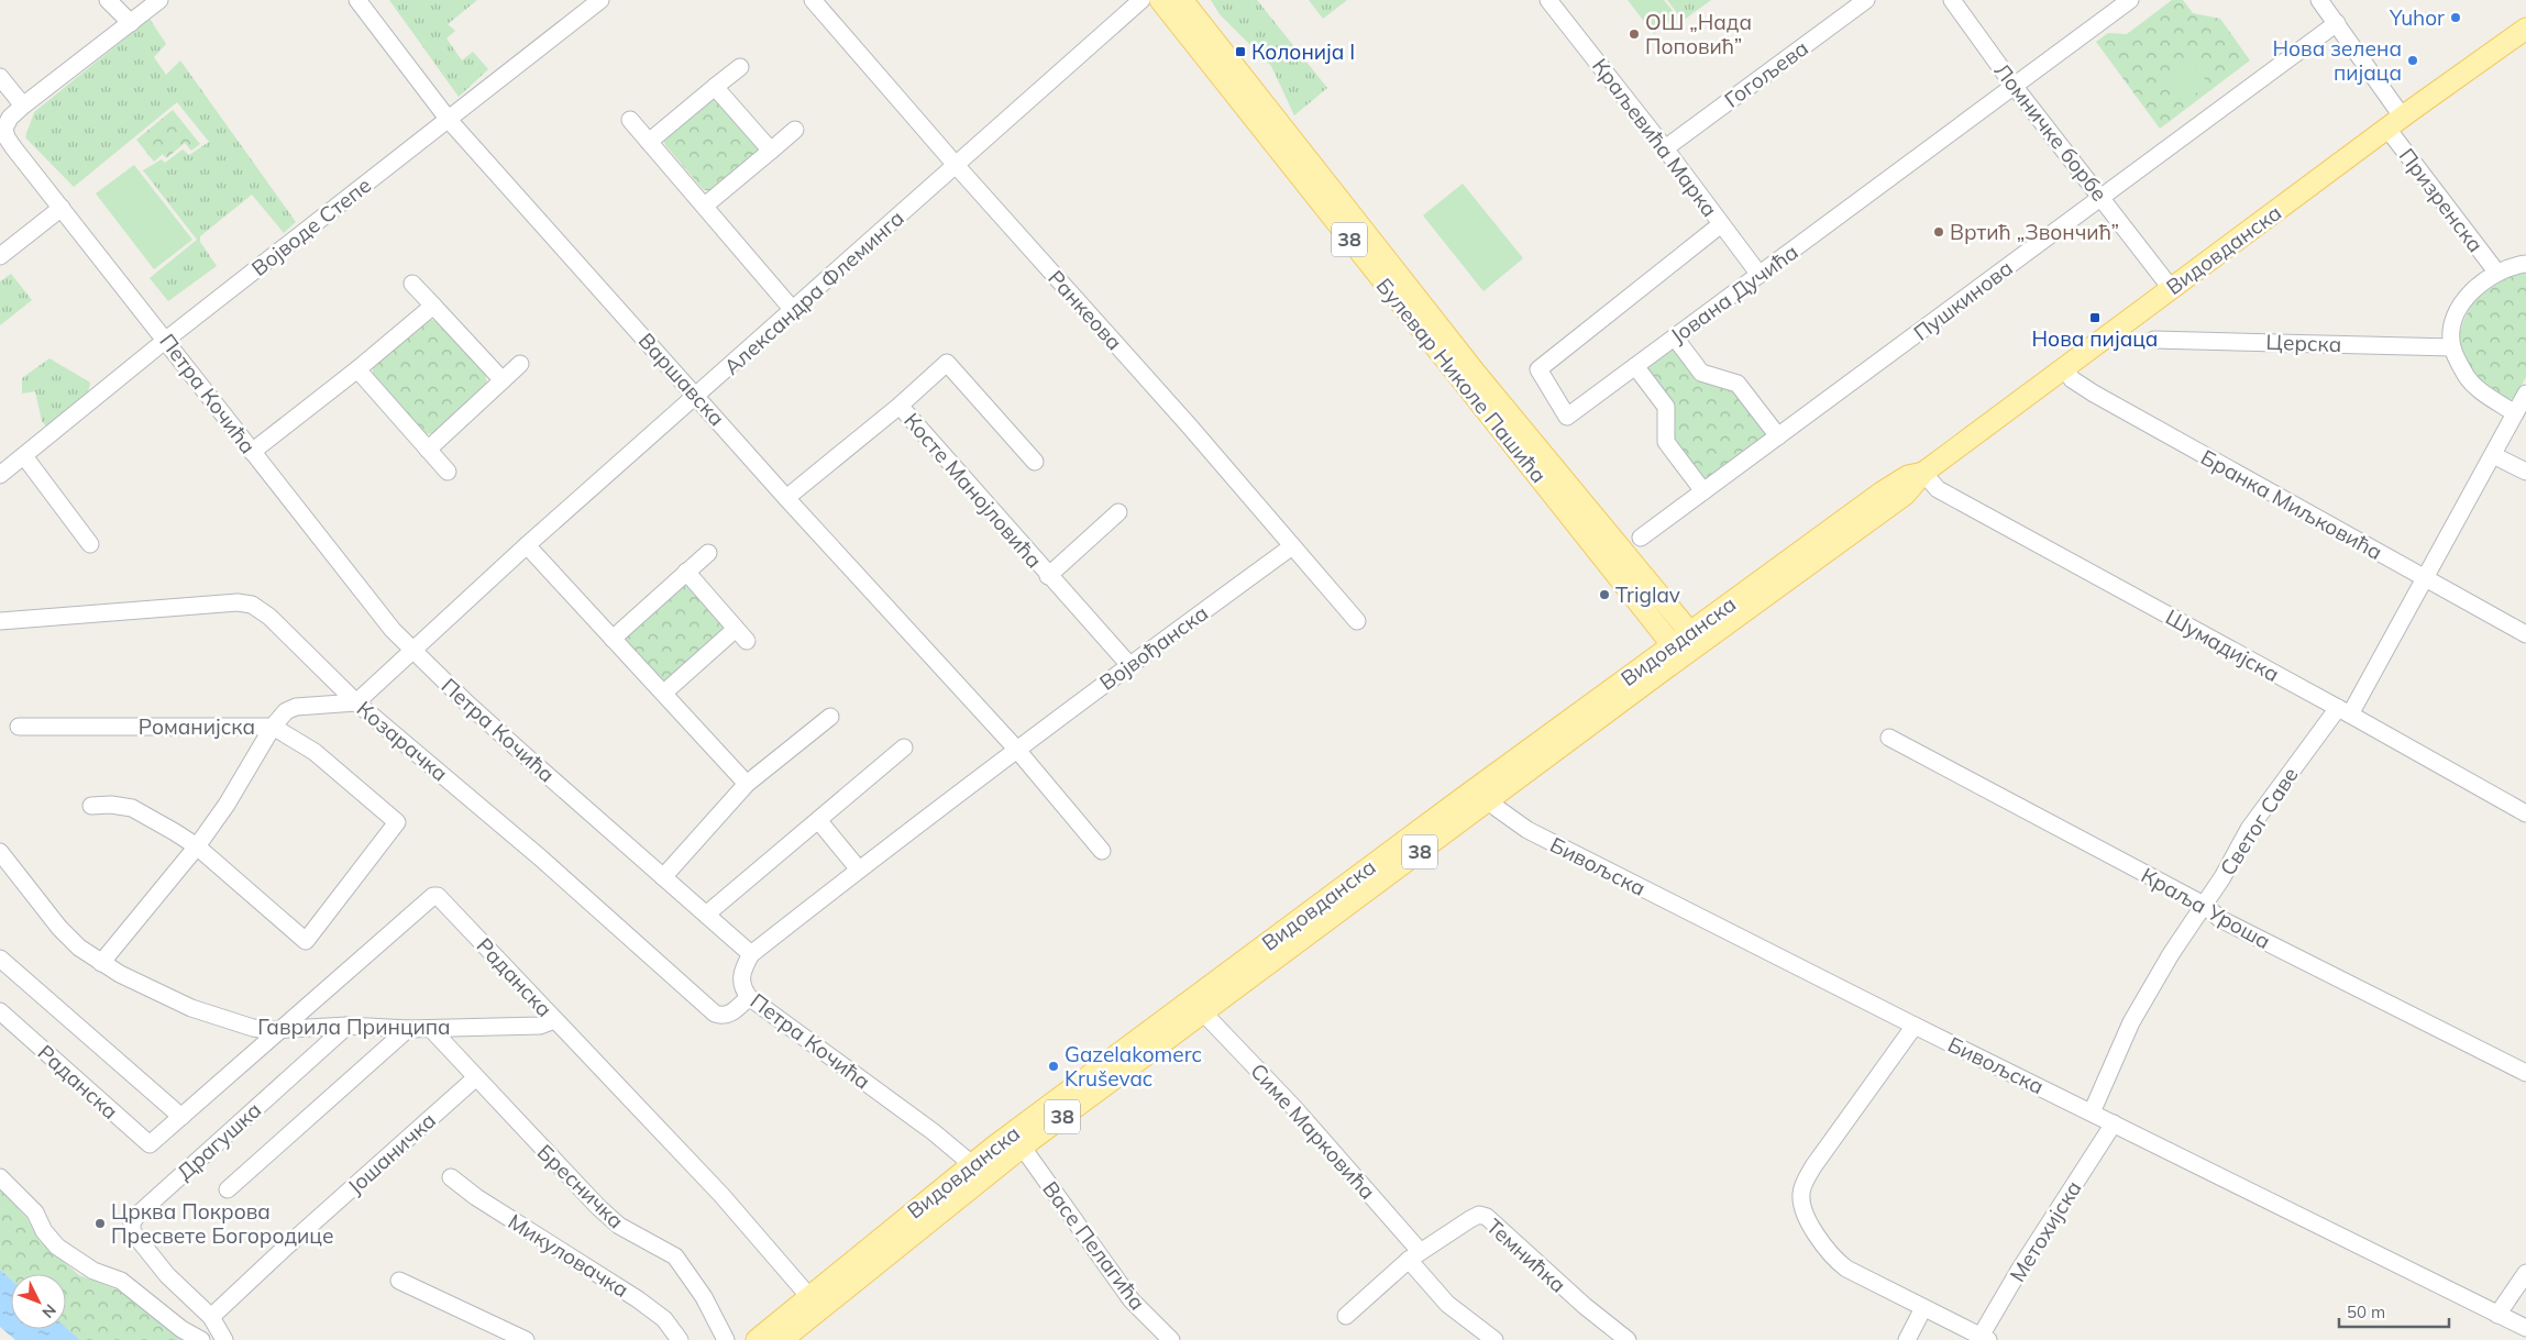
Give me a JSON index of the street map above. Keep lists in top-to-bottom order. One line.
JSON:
{"streets":{"main road":["38","Видовданска","Булевар Николе Пашића"],"street":["Гогољева","Ломничке борбе","Краљевића Марка","Призренска","Војводе Степе","Александра Флеминга","Јована Дучића","Пушкинова","Ранкеова","Церска","Варшавска","Петра Кочића","Косте Манојловића","Бранка Миљковића","Шумадијска","Војвођанска","Романијска","Козарачка","Светог Саве","Бивољска","Краља Уроша","Раданска","Гаврила Принципа","Симе Марковића","Драгушка","Јошаничка","Бресничка","Метохијска","Васе Пелагића","Микуловачка","Темнићка"]},"crossings":[["Гогољева","Краљевића Марка"],["Ломничке борбе","Видовданска"],["Ломничке борбе","Јована Дучића"],["Ломничке борбе","Пушкинова"],["Краљевића Марка","Јована Дучића"],["Призренска","Видовданска"],["Призренска","Пушкинова"],["Војводе Степе","Варшавска"],["Војводе Степе","Петра Кочића"],["Видовданска","Булевар Николе Пашића"],["Видовданска","Петра Кочића"],["Видовданска","Бранка Миљковића"],["Видовданска","Шумадијска"],["Видовданска","Бивољска"],["Видовданска","Раданска"],["Видовданска","Симе Марковића"],["Видовданска","Васе Пелагића"],["Александра Флеминга","Ранкеова"],["Александра Флеминга","Варшавска"],["Александра Флеминга","Петра Кочића"],["Ранкеова","Војвођанска"],["Варшавска","Косте Манојловића"],["Варшавска","Војвођанска"],["Петра Кочића","Војвођанска"],["Петра Кочића","Козарачка"],["Косте Манојловића","Војвођанска"],["Бранка Миљковића","Светог Саве"],["Шумадијска","Светог Саве"],["Романијска","Козарачка"],["Светог Саве","Бивољска"],["Светог Саве","Краља Уроша"],["Бивољска","Метохијска"],["Раданска","Гаврила Принципа"],["Гаврила Принципа","Драгушка"],["Гаврила Принципа","Бресничка"],["Симе Марковића","Темнићка"],["Драгушка","Јошаничка"],["Јошаничка","Бресничка"]],"places":{"other":["Yuhor","ОШ „Нада Поповић”","Нова зелена пијаца","Вртић „Звончић”","Triglav","Gazelakomerc Kruševac","Црква Покрова Пресвете Богородице"],"transit":["Колонија I","Нова пијаца"]},"scale_bar":"50 m","north":"bottom right"}
